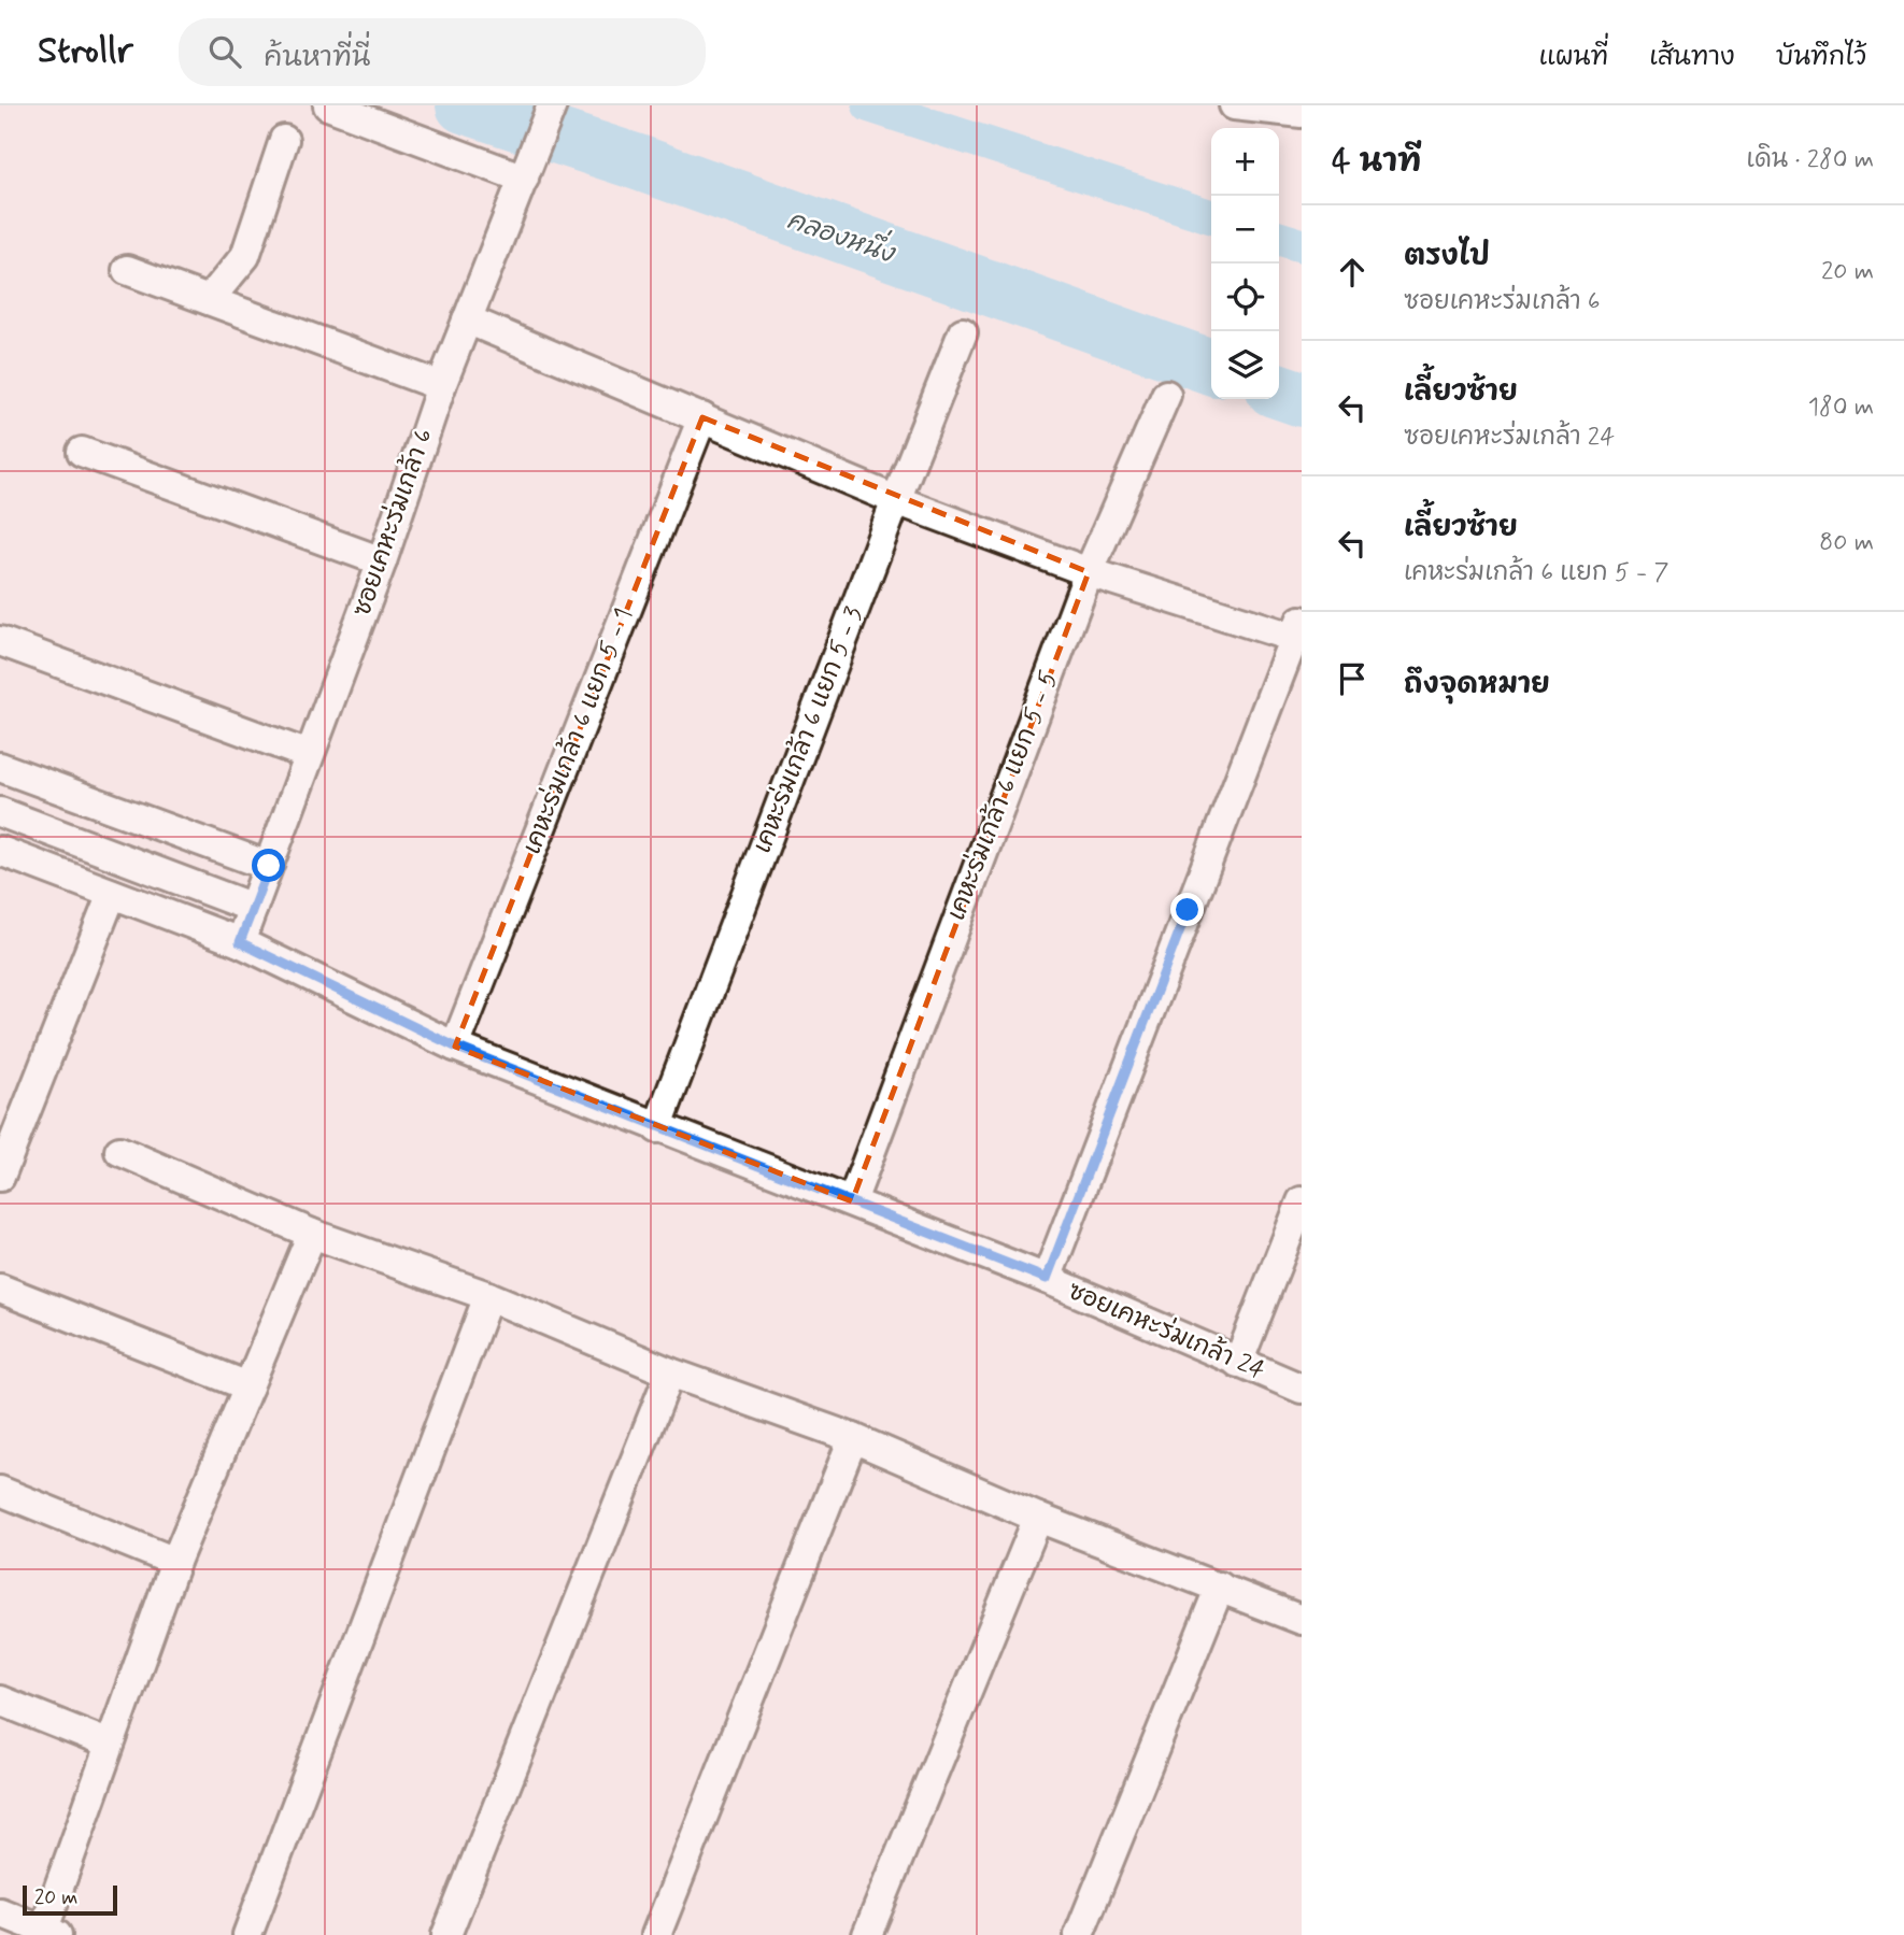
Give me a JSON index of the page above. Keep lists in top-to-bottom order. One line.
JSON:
{"streets":{"street":["ซอยเคหะร่มเกล้า 6","เคหะร่มเกล้า 6 แยก 5 - 3","เคหะร่มเกล้า 6 แยก 5 - 1","เคหะร่มเกล้า 6 แยก 5 - 5","ซอยเคหะร่มเกล้า 24"]},"crossings":[["ซอยเคหะร่มเกล้า 6","ซอยเคหะร่มเกล้า 24"],["เคหะร่มเกล้า 6 แยก 5 - 3","ซอยเคหะร่มเกล้า 24"],["เคหะร่มเกล้า 6 แยก 5 - 1","ซอยเคหะร่มเกล้า 24"],["เคหะร่มเกล้า 6 แยก 5 - 5","ซอยเคหะร่มเกล้า 24"]],"water":["คลองหนึ่ง"],"scale_bar":"20 m","page":{"header":"Strollr","search":"ค้นหาที่นี่","nav":["แผนที่","เส้นทาง","บันทึกไว้"],"heading":["4 นาที","เดิน · 280 m"],"map_buttons":["+","−"],"list":[["ตรงไป","ซอยเคหะร่มเกล้า 6","20 m"],["เลี้ยวซ้าย","ซอยเคหะร่มเกล้า 24","180 m"],["เลี้ยวซ้าย","เคหะร่มเกล้า 6 แยก 5 - 7","80 m"],"ถึงจุดหมาย"],"scale":"20 m"}}
